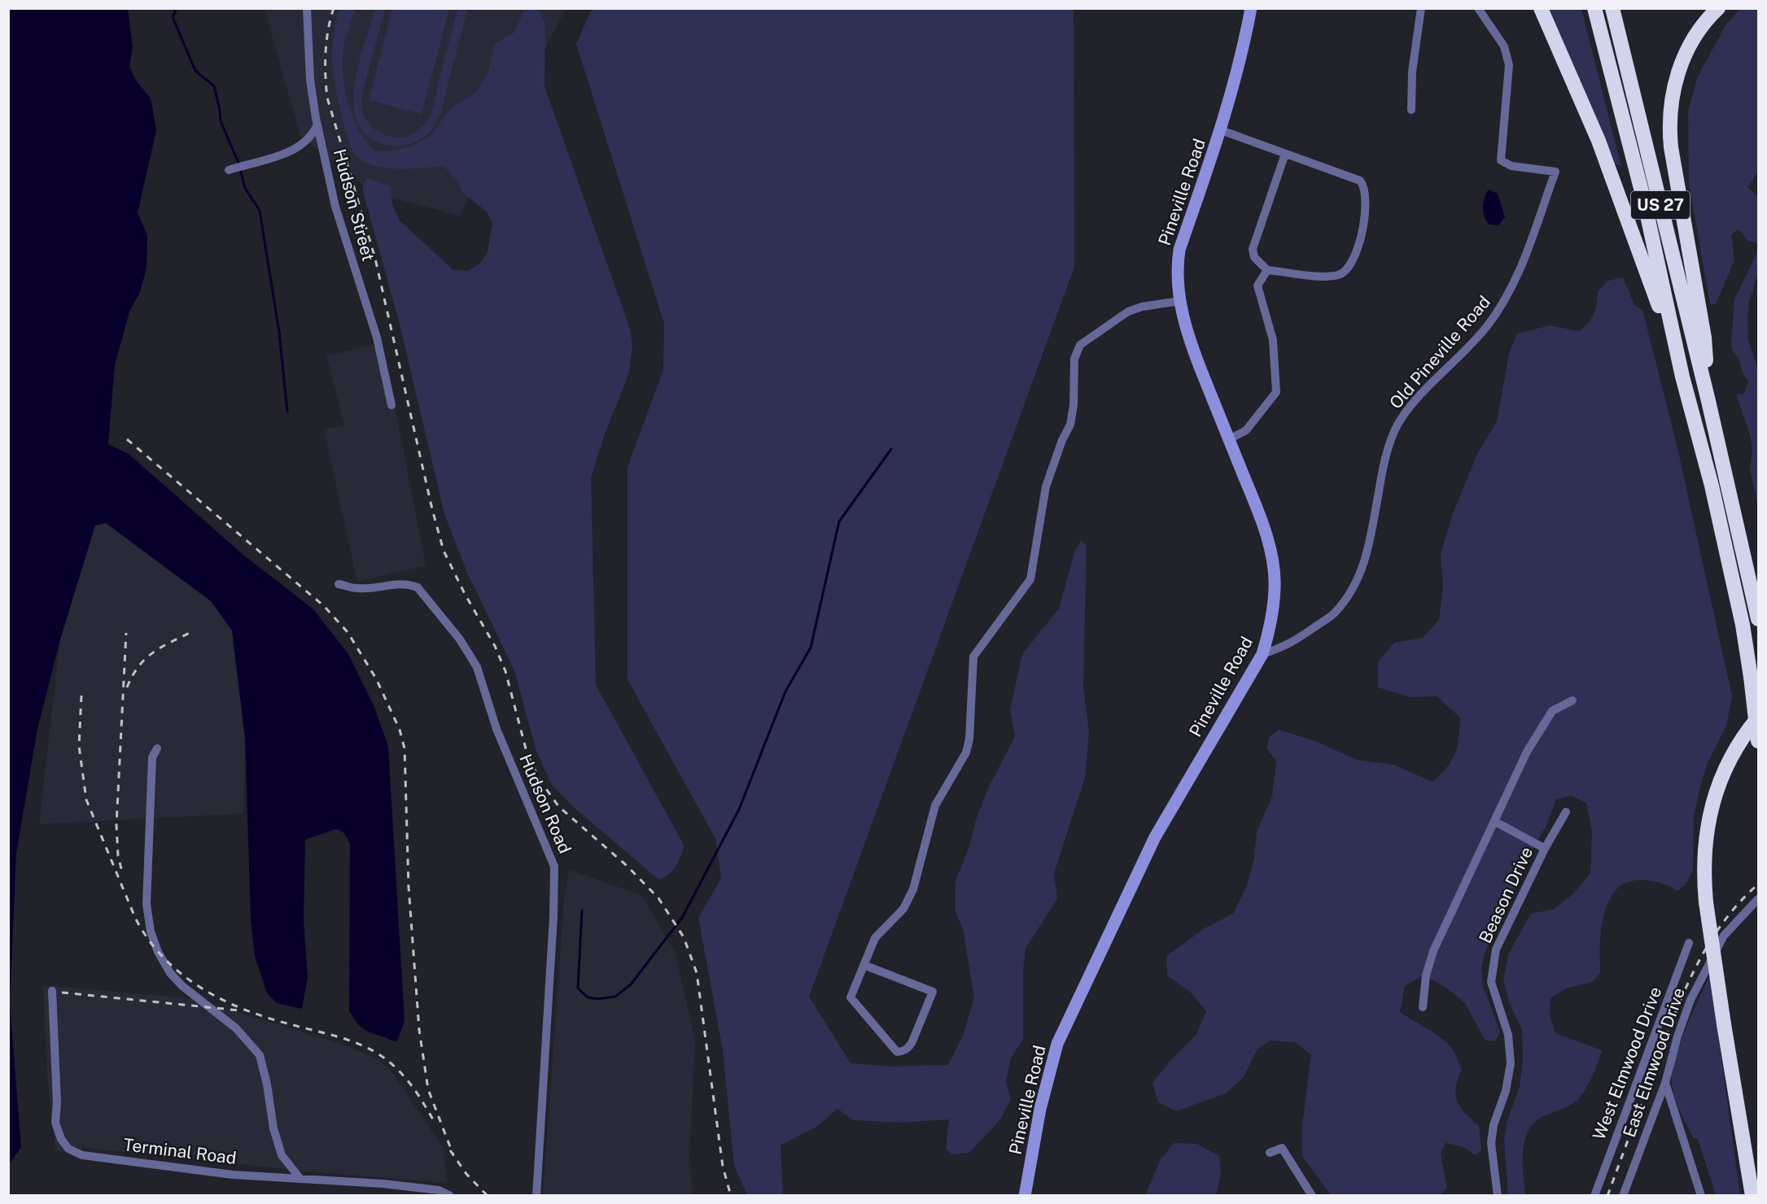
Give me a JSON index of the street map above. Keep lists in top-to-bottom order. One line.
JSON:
{"streets":{"highway":["US 27"],"main road":["Pineville Road"],"street":["Hudson Street","Old Pineville Road","Hudson Road","Beason Drive","East Elmwood Drive","West Elmwood Drive","Terminal Road"]},"crossings":[["Pineville Road","Old Pineville Road"]]}
